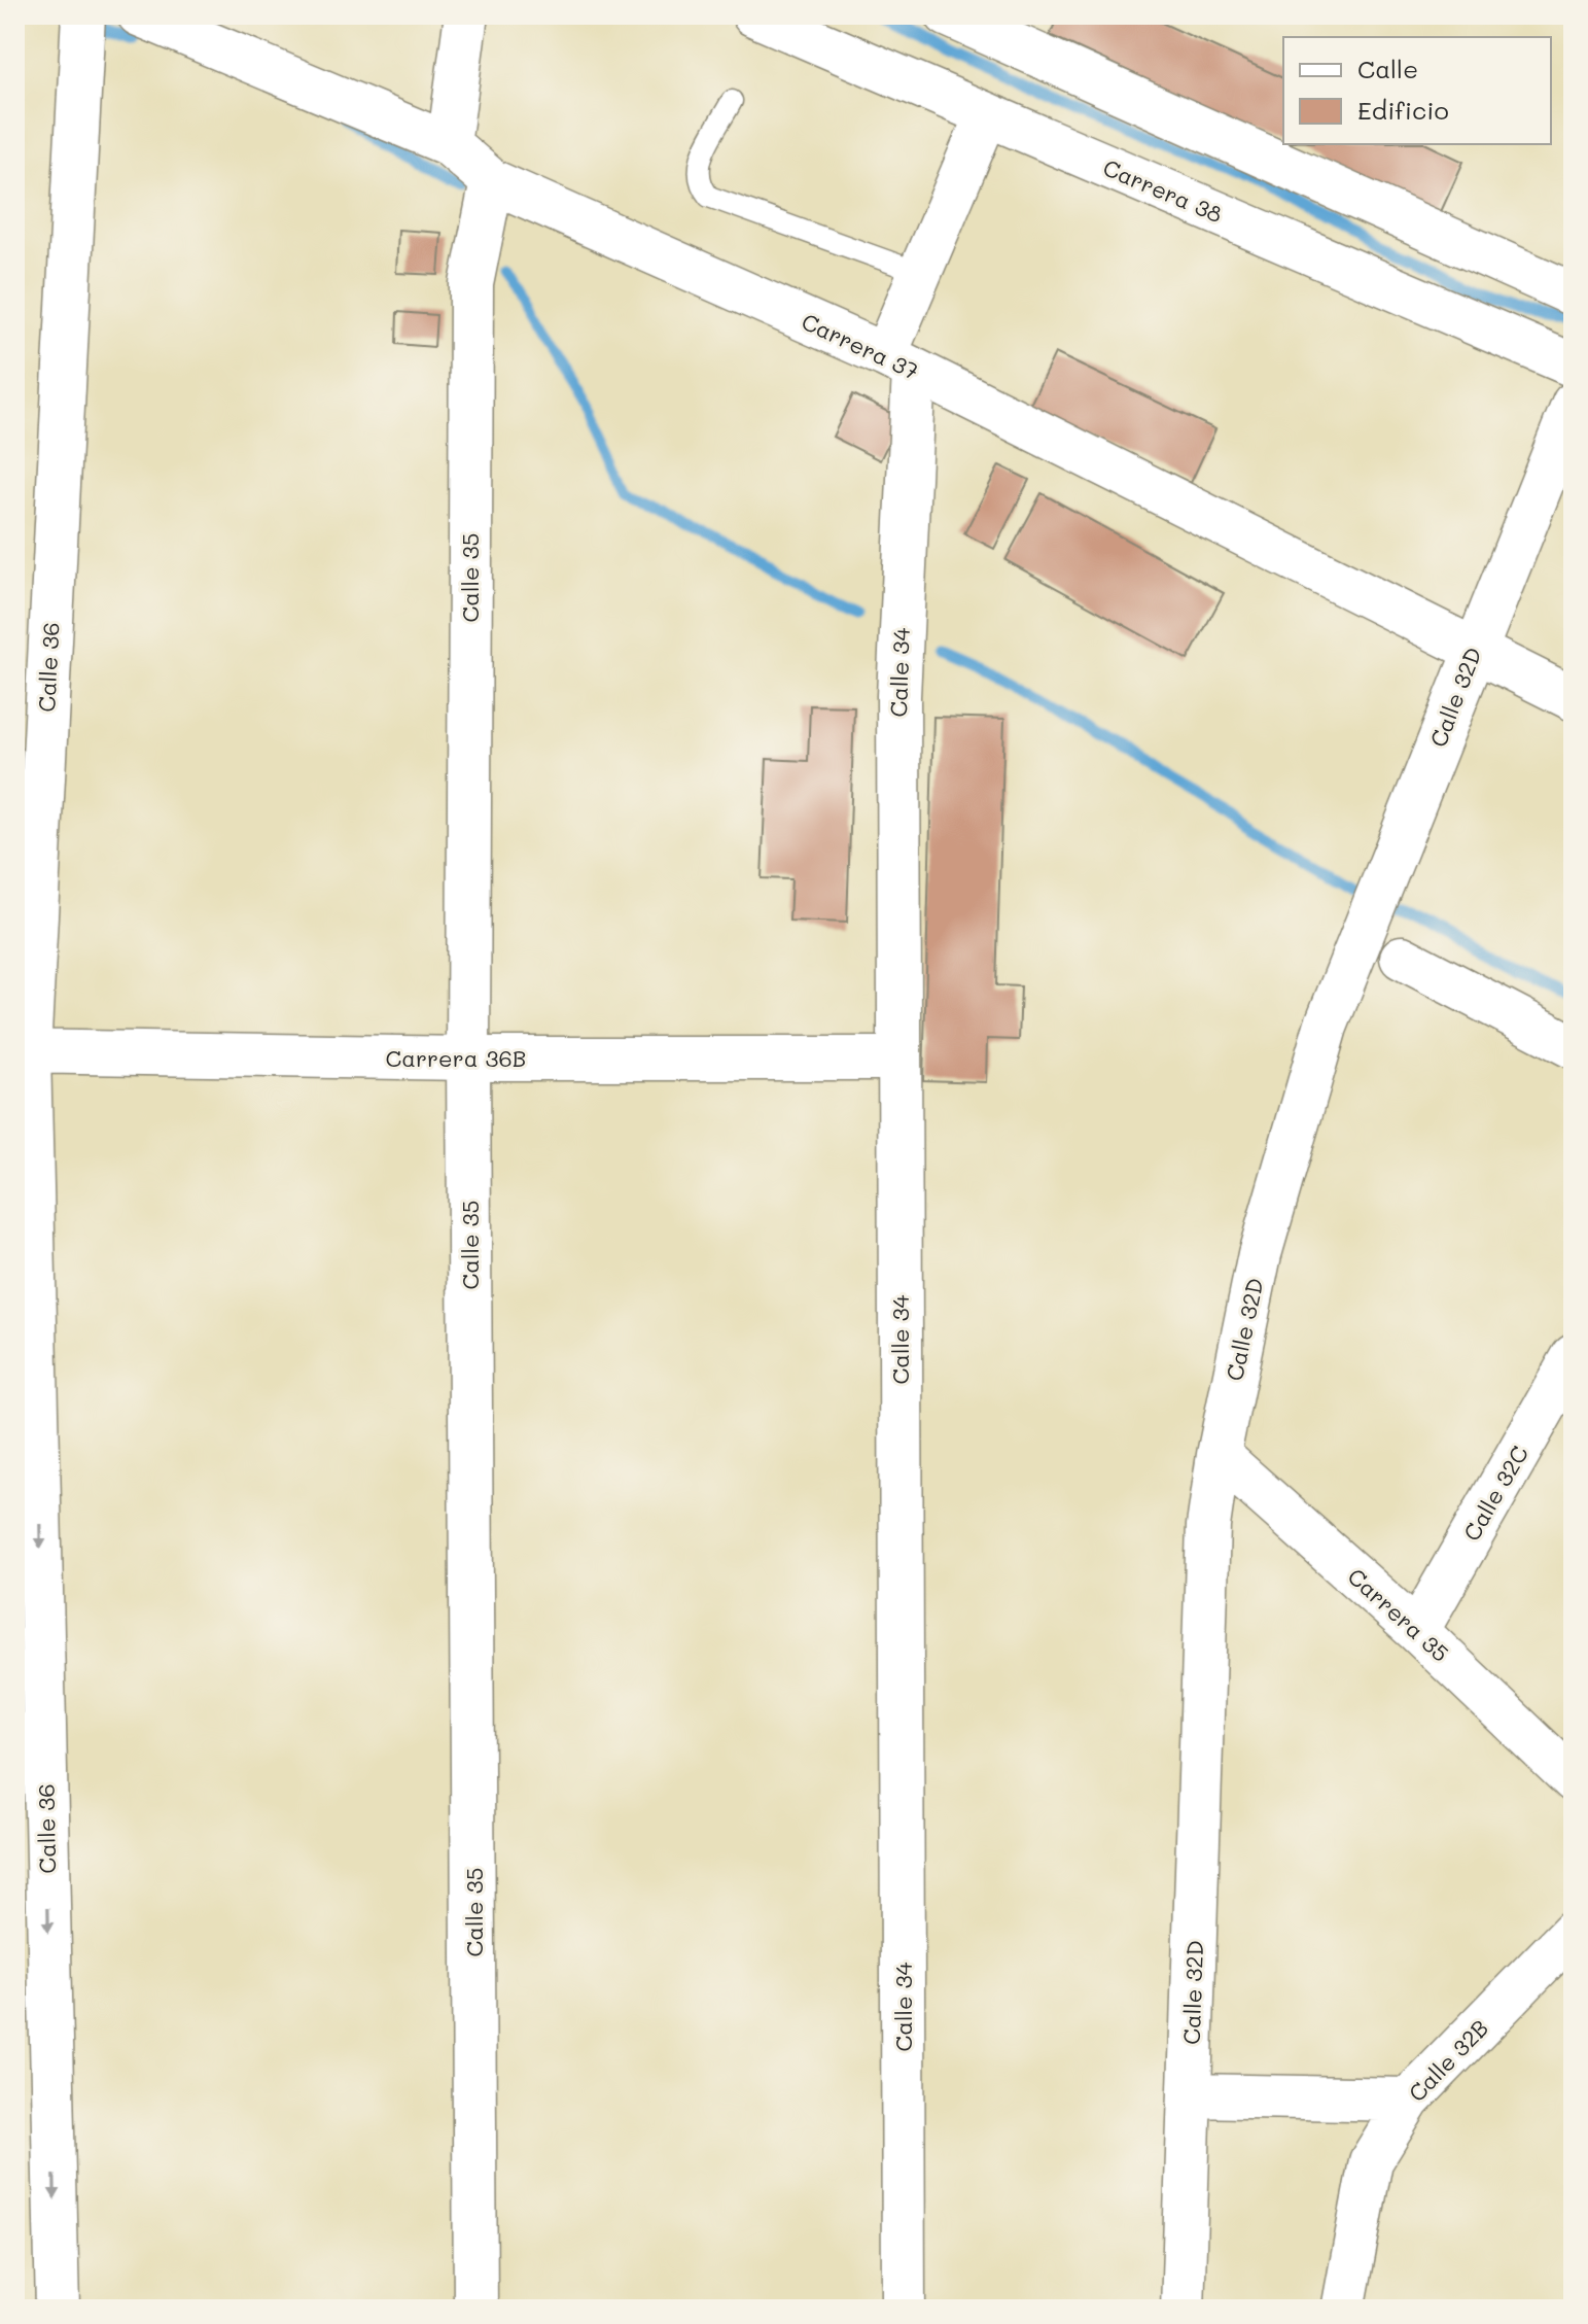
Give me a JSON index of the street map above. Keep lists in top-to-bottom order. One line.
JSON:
{"streets":{"street":["Carrera 38","Carrera 37","Calle 35","Calle 36","Calle 34","Calle 32D","Carrera 36B","Calle 32C","Carrera 35","Calle 32B"]},"crossings":[["Carrera 38","Calle 34"],["Carrera 37","Calle 35"],["Carrera 37","Calle 34"],["Carrera 37","Calle 32D"],["Calle 35","Carrera 36B"],["Calle 36","Carrera 36B"],["Calle 34","Carrera 36B"],["Calle 32D","Carrera 35"],["Calle 32C","Carrera 35"]],"one_way":["Calle 36"],"legend":["Calle","Edificio"]}
